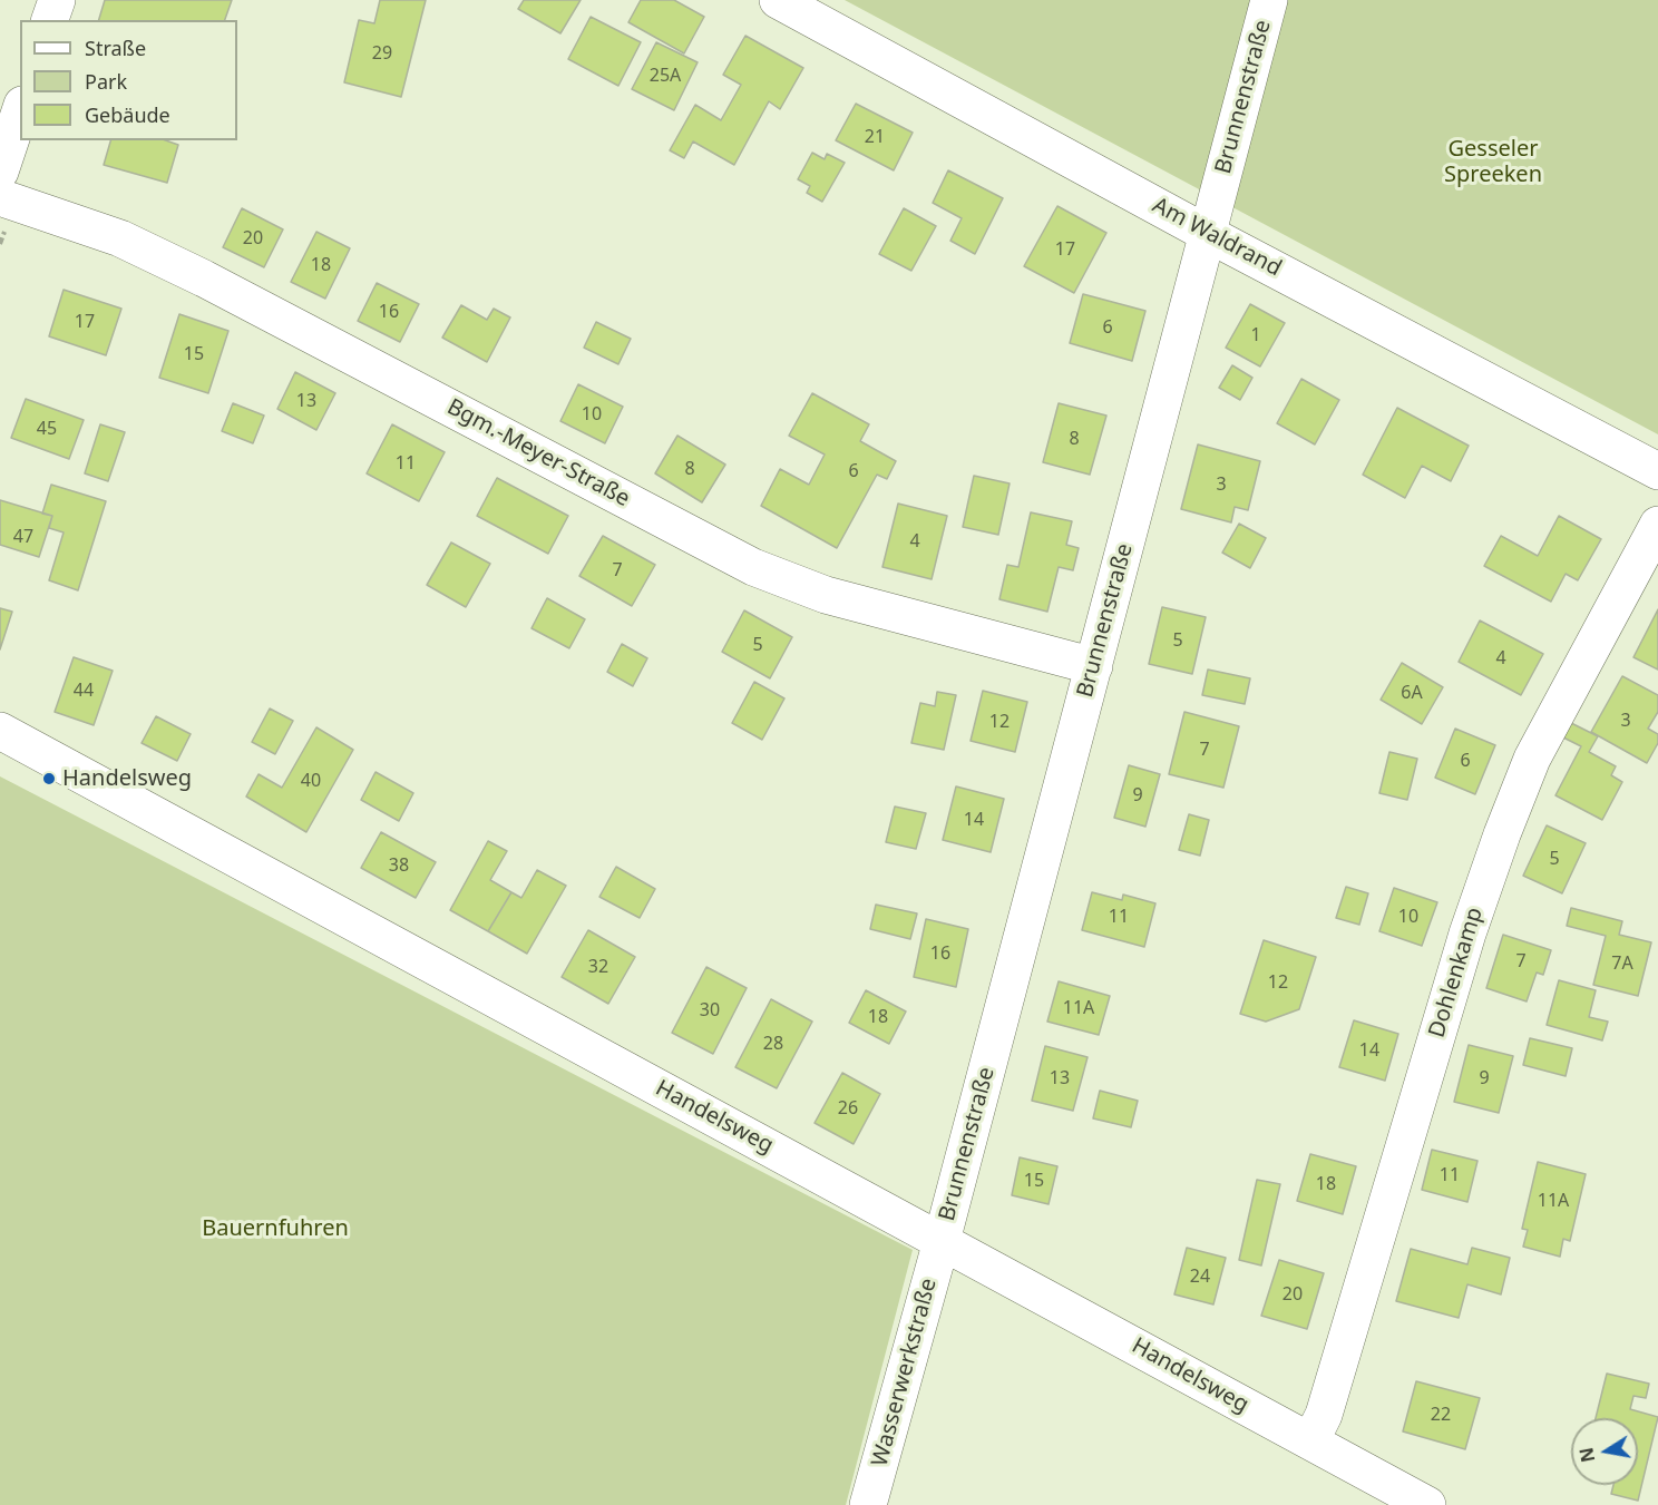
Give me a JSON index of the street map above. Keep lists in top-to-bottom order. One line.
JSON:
{"streets":{"street":["Brunnenstraße","Am Waldrand","Bgm.-Meyer-Straße","Dohlenkamp","Handelsweg","Wasserwerkstraße"]},"crossings":[["Brunnenstraße","Am Waldrand"],["Brunnenstraße","Bgm.-Meyer-Straße"],["Brunnenstraße","Handelsweg"],["Brunnenstraße","Wasserwerkstraße"],["Dohlenkamp","Handelsweg"],["Handelsweg","Wasserwerkstraße"]],"parks":["Gesseler Spreeken","Bauernfuhren"],"places":["Handelsweg"],"house_numbers":["29","25A","21","20","17","18","16","17","6","1","15","13","10","45","8","11","8","6","3","47","4","7","5","5","4","44","6A","3","12","7","6","40","9","14","5","38","11","10","16","7","7A","32","12","11A","30","18","28","14","13","9","26","11","15","18","11A","24","20","22"],"legend":["Straße","Park","Gebäude"],"north":"left"}
